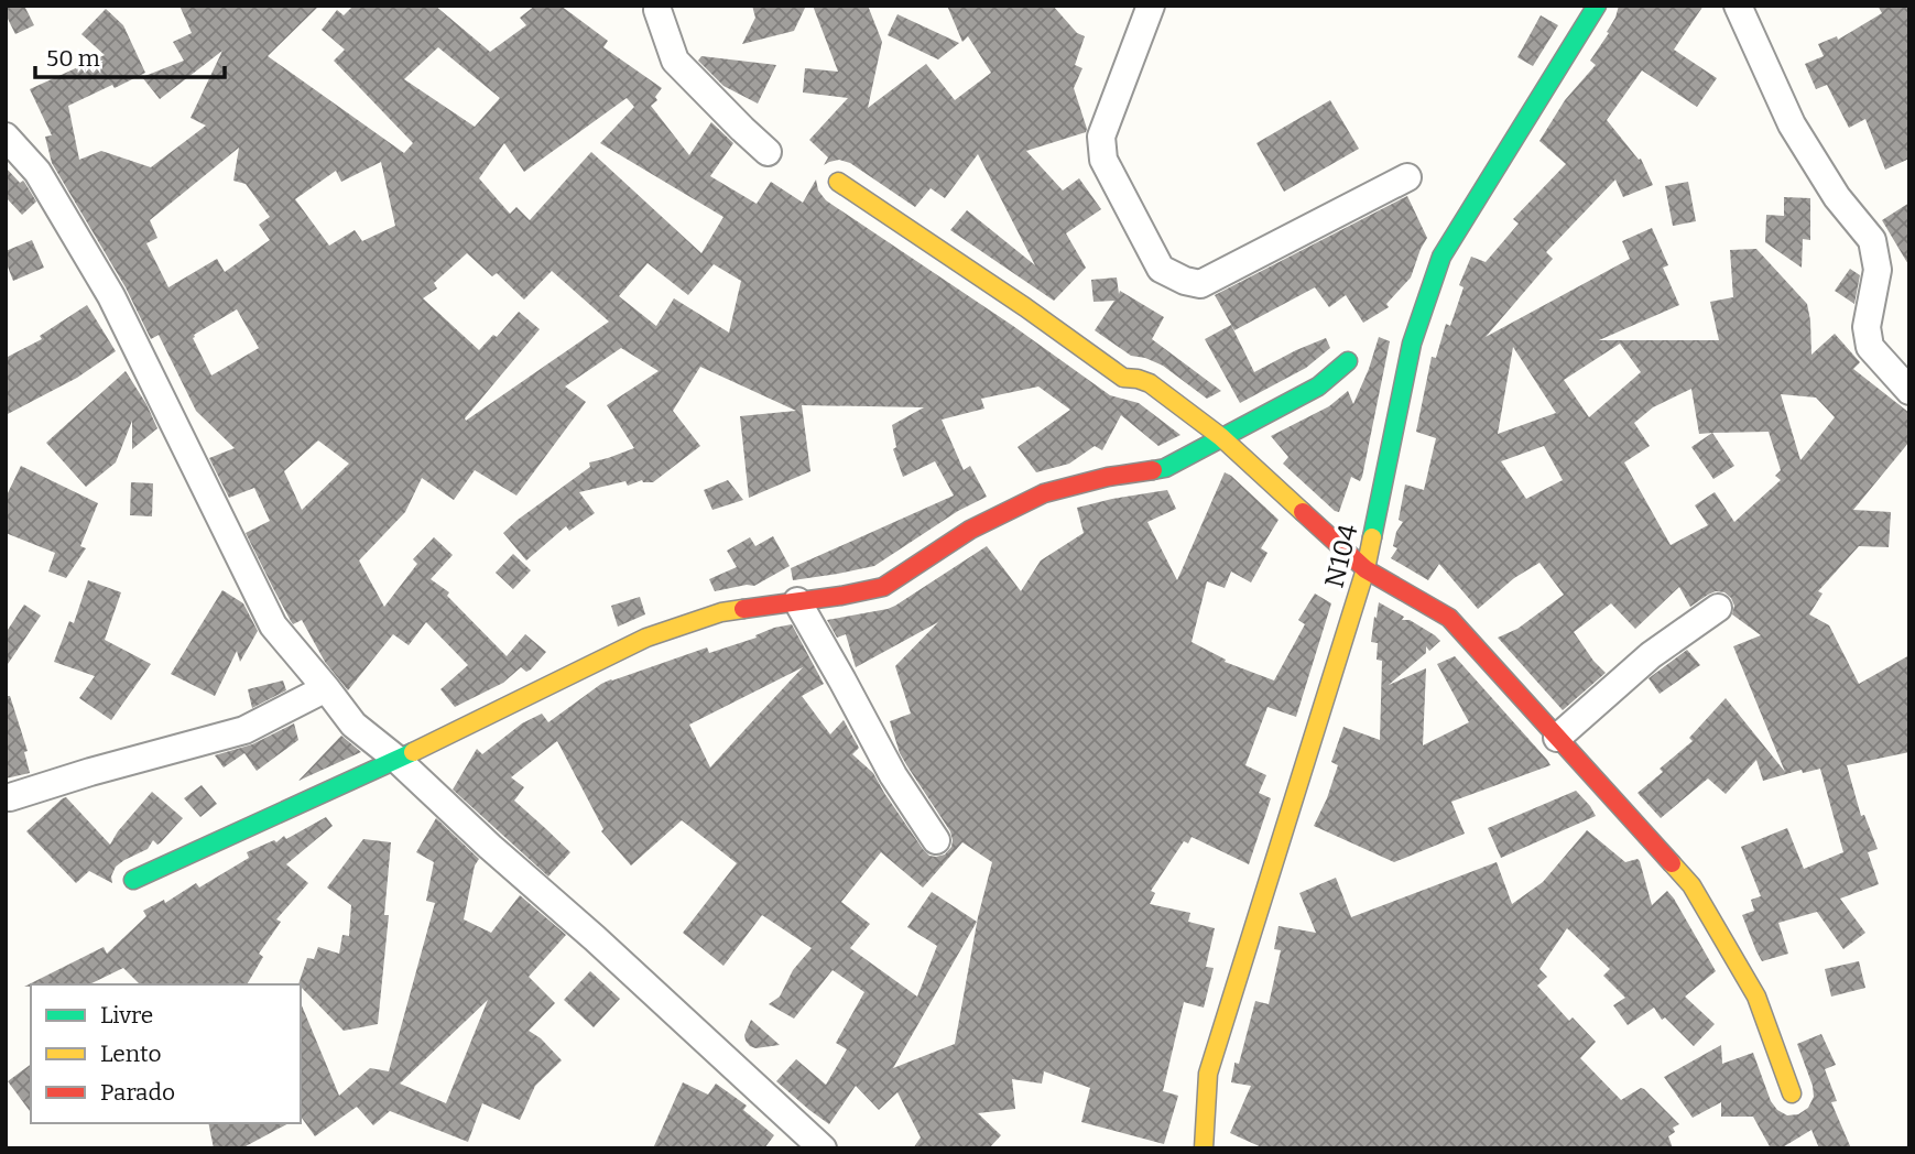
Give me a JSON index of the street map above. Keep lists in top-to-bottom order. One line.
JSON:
{"streets":{"street":["N104"]},"legend":["Livre","Lento","Parado"],"scale_bar":"50 m"}
